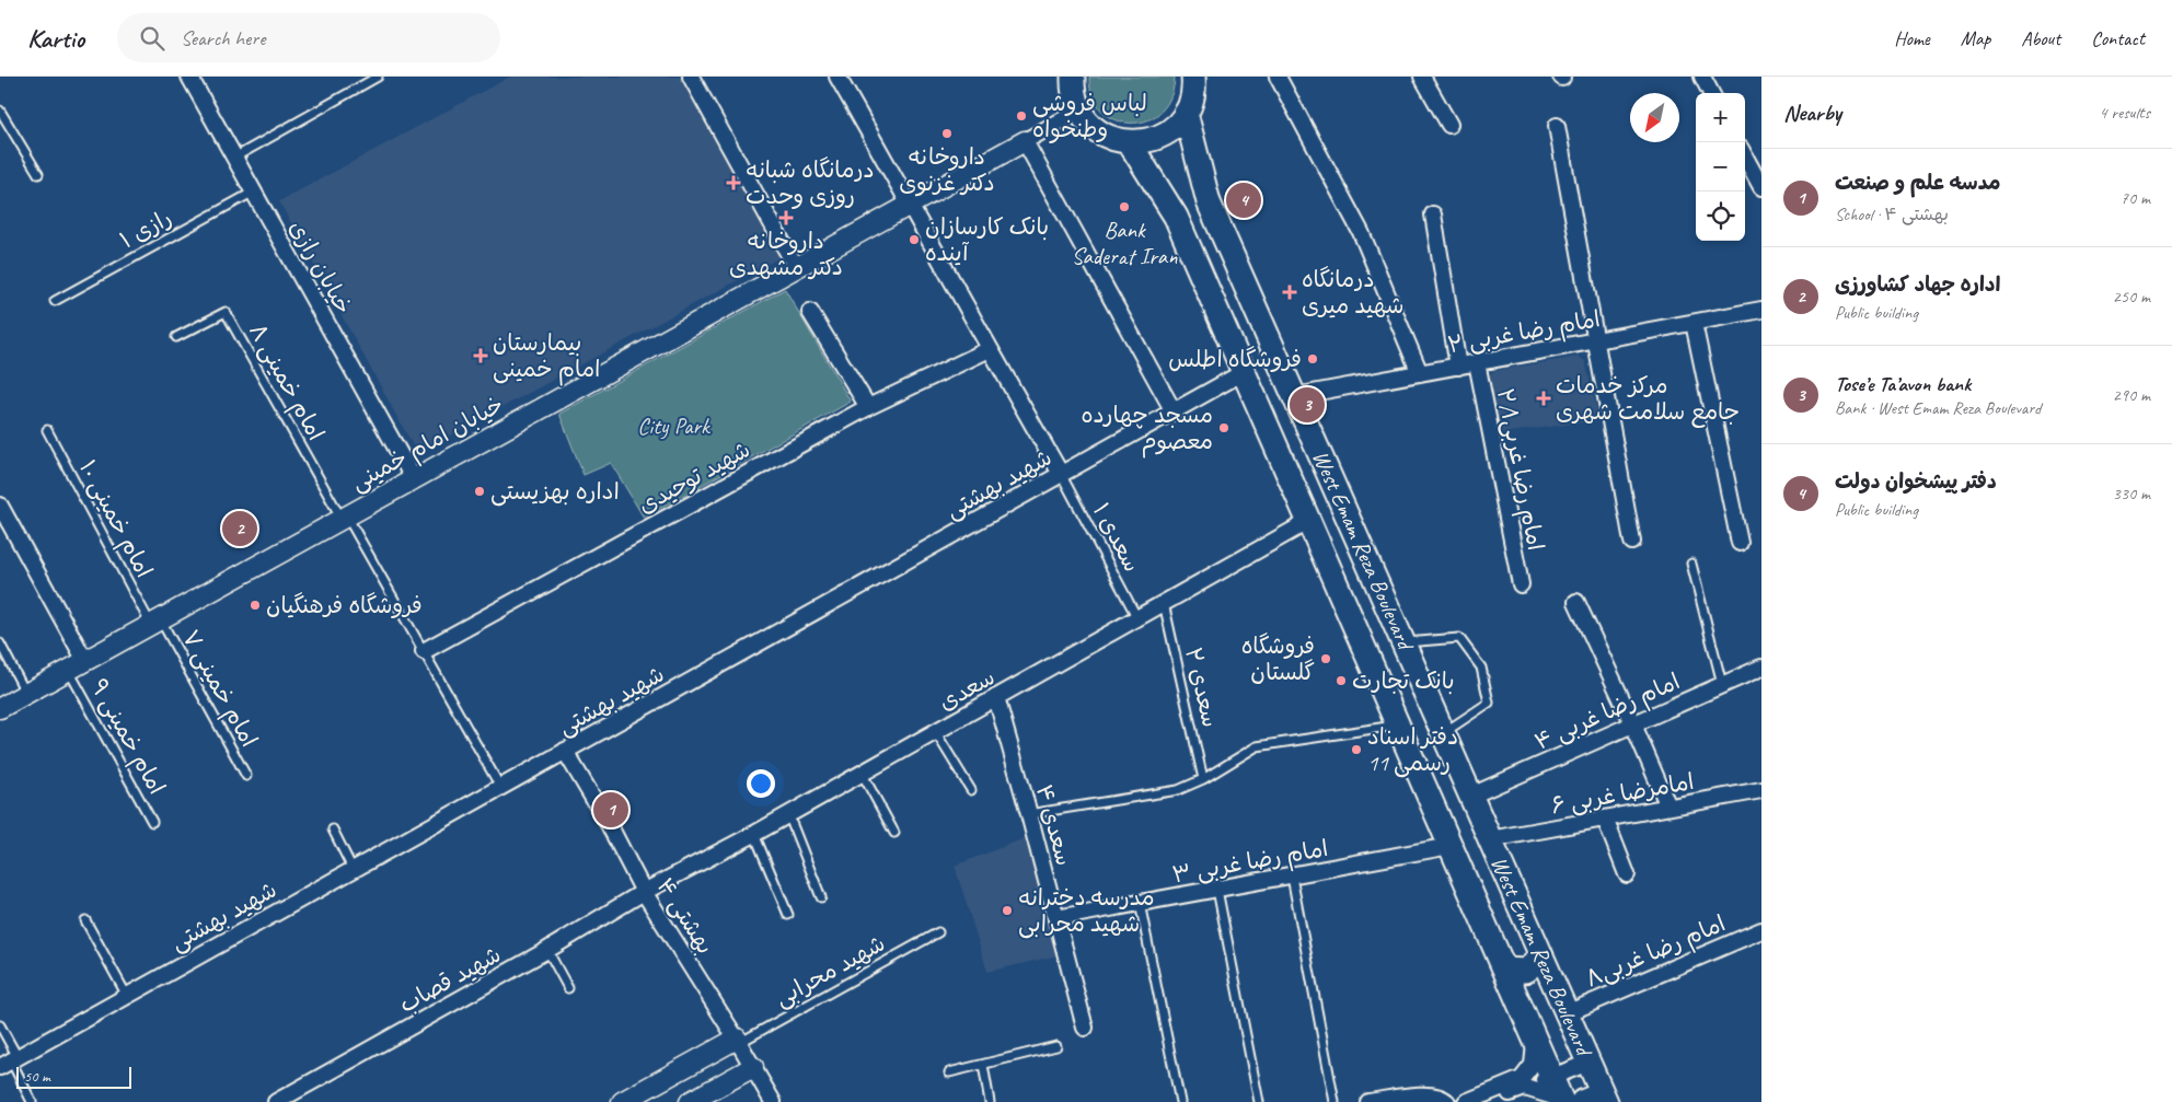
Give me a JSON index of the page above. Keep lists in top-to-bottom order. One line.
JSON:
{"streets":{"main road":["West Emam Reza Boulevard"],"street":["خیابان رازی","امام رضا غربی ۲","خیابان امام خمینی","امام رضا غربی۲/۱","شهید توحیدی","شهید بهشتی","سعدی","امام رضا غربی ۴","امامرضا غربی ۶","سعدی ۴","امام رضا غربی ۳","بهشتی ۴","امام رضا غربی۸","شهید قصاب"],"lane":["رازی ۱","امام خمینی ۸","امام خمینی ۱۰","سعدی ۱","سعدی ۲","امام خمینی ۷","امام خمینی ۹","شهید محرابی"]},"crossings":[["رازی ۱","خیابان رازی"],["خیابان رازی","خیابان امام خمینی"],["امام رضا غربی ۲","امام رضا غربی۲/۱"],["امام رضا غربی ۲","West Emam Reza Boulevard"],["امام خمینی ۸","خیابان امام خمینی"],["خیابان امام خمینی","امام خمینی ۱۰"],["خیابان امام خمینی","امام خمینی ۷"],["خیابان امام خمینی","امام خمینی ۹"],["شهید بهشتی","سعدی ۱"],["شهید بهشتی","West Emam Reza Boulevard"],["شهید بهشتی","بهشتی ۴"],["امام خمینی ۱۰","امام خمینی ۷"],["سعدی ۱","سعدی"],["West Emam Reza Boulevard","سعدی"],["West Emam Reza Boulevard","امام رضا غربی ۴"],["West Emam Reza Boulevard","امامرضا غربی ۶"],["West Emam Reza Boulevard","امام رضا غربی ۳"],["West Emam Reza Boulevard","امام رضا غربی۸"],["سعدی ۲","سعدی"],["سعدی","سعدی ۴"],["سعدی","بهشتی ۴"],["سعدی","شهید قصاب"],["سعدی ۴","امام رضا غربی ۳"],["بهشتی ۴","شهید محرابی"],["بهشتی ۴","شهید قصاب"]],"parks":["City Park"],"places":{"other":["لباس فروشی وطنخواه","داروخانه دکتر غزنوی","Bank Saderat Iran","بانک کارسازان آینده","فروشگاه اطلس","مسجد چهارده معصوم","اداره بهزیستی","فروشگاه فرهنگیان","فروشگاه گلستان","بانک تجارت","دفتر اسناد رسمی 11","مدرسه دخترانه شهید محرابی"],"health":["درمانگاه شبانه روزی وحدت","داروخانه دکتر مشهدی","درمانگاه شهید میری","بیمارستان امام خمینی","مرکز خدمات جامع سلامت شهری"]},"scale_bar":"50 m","north":"bottom left","page":{"header":"Kartio","search":"Search here","nav":["Home","Map","About","Contact"],"heading":["Nearby","4 results"],"map_buttons":["+","−"],"list":[{"mark":"1","name":"مدسه علم و صنعت","note":"School · بهشتی ۴","value":"70 m"},{"mark":"2","name":"اداره جهاد کشاورزی","note":"Public building","value":"250 m"},{"mark":"3","name":"Tose’e Ta’avon bank","note":"Bank · West Emam Reza Boulevard","value":"290 m"},{"mark":"4","name":"دفتر پیشخوان دولت","note":"Public building","value":"330 m"}],"pins":["4","3","2","1"],"scale":"50 m"}}
